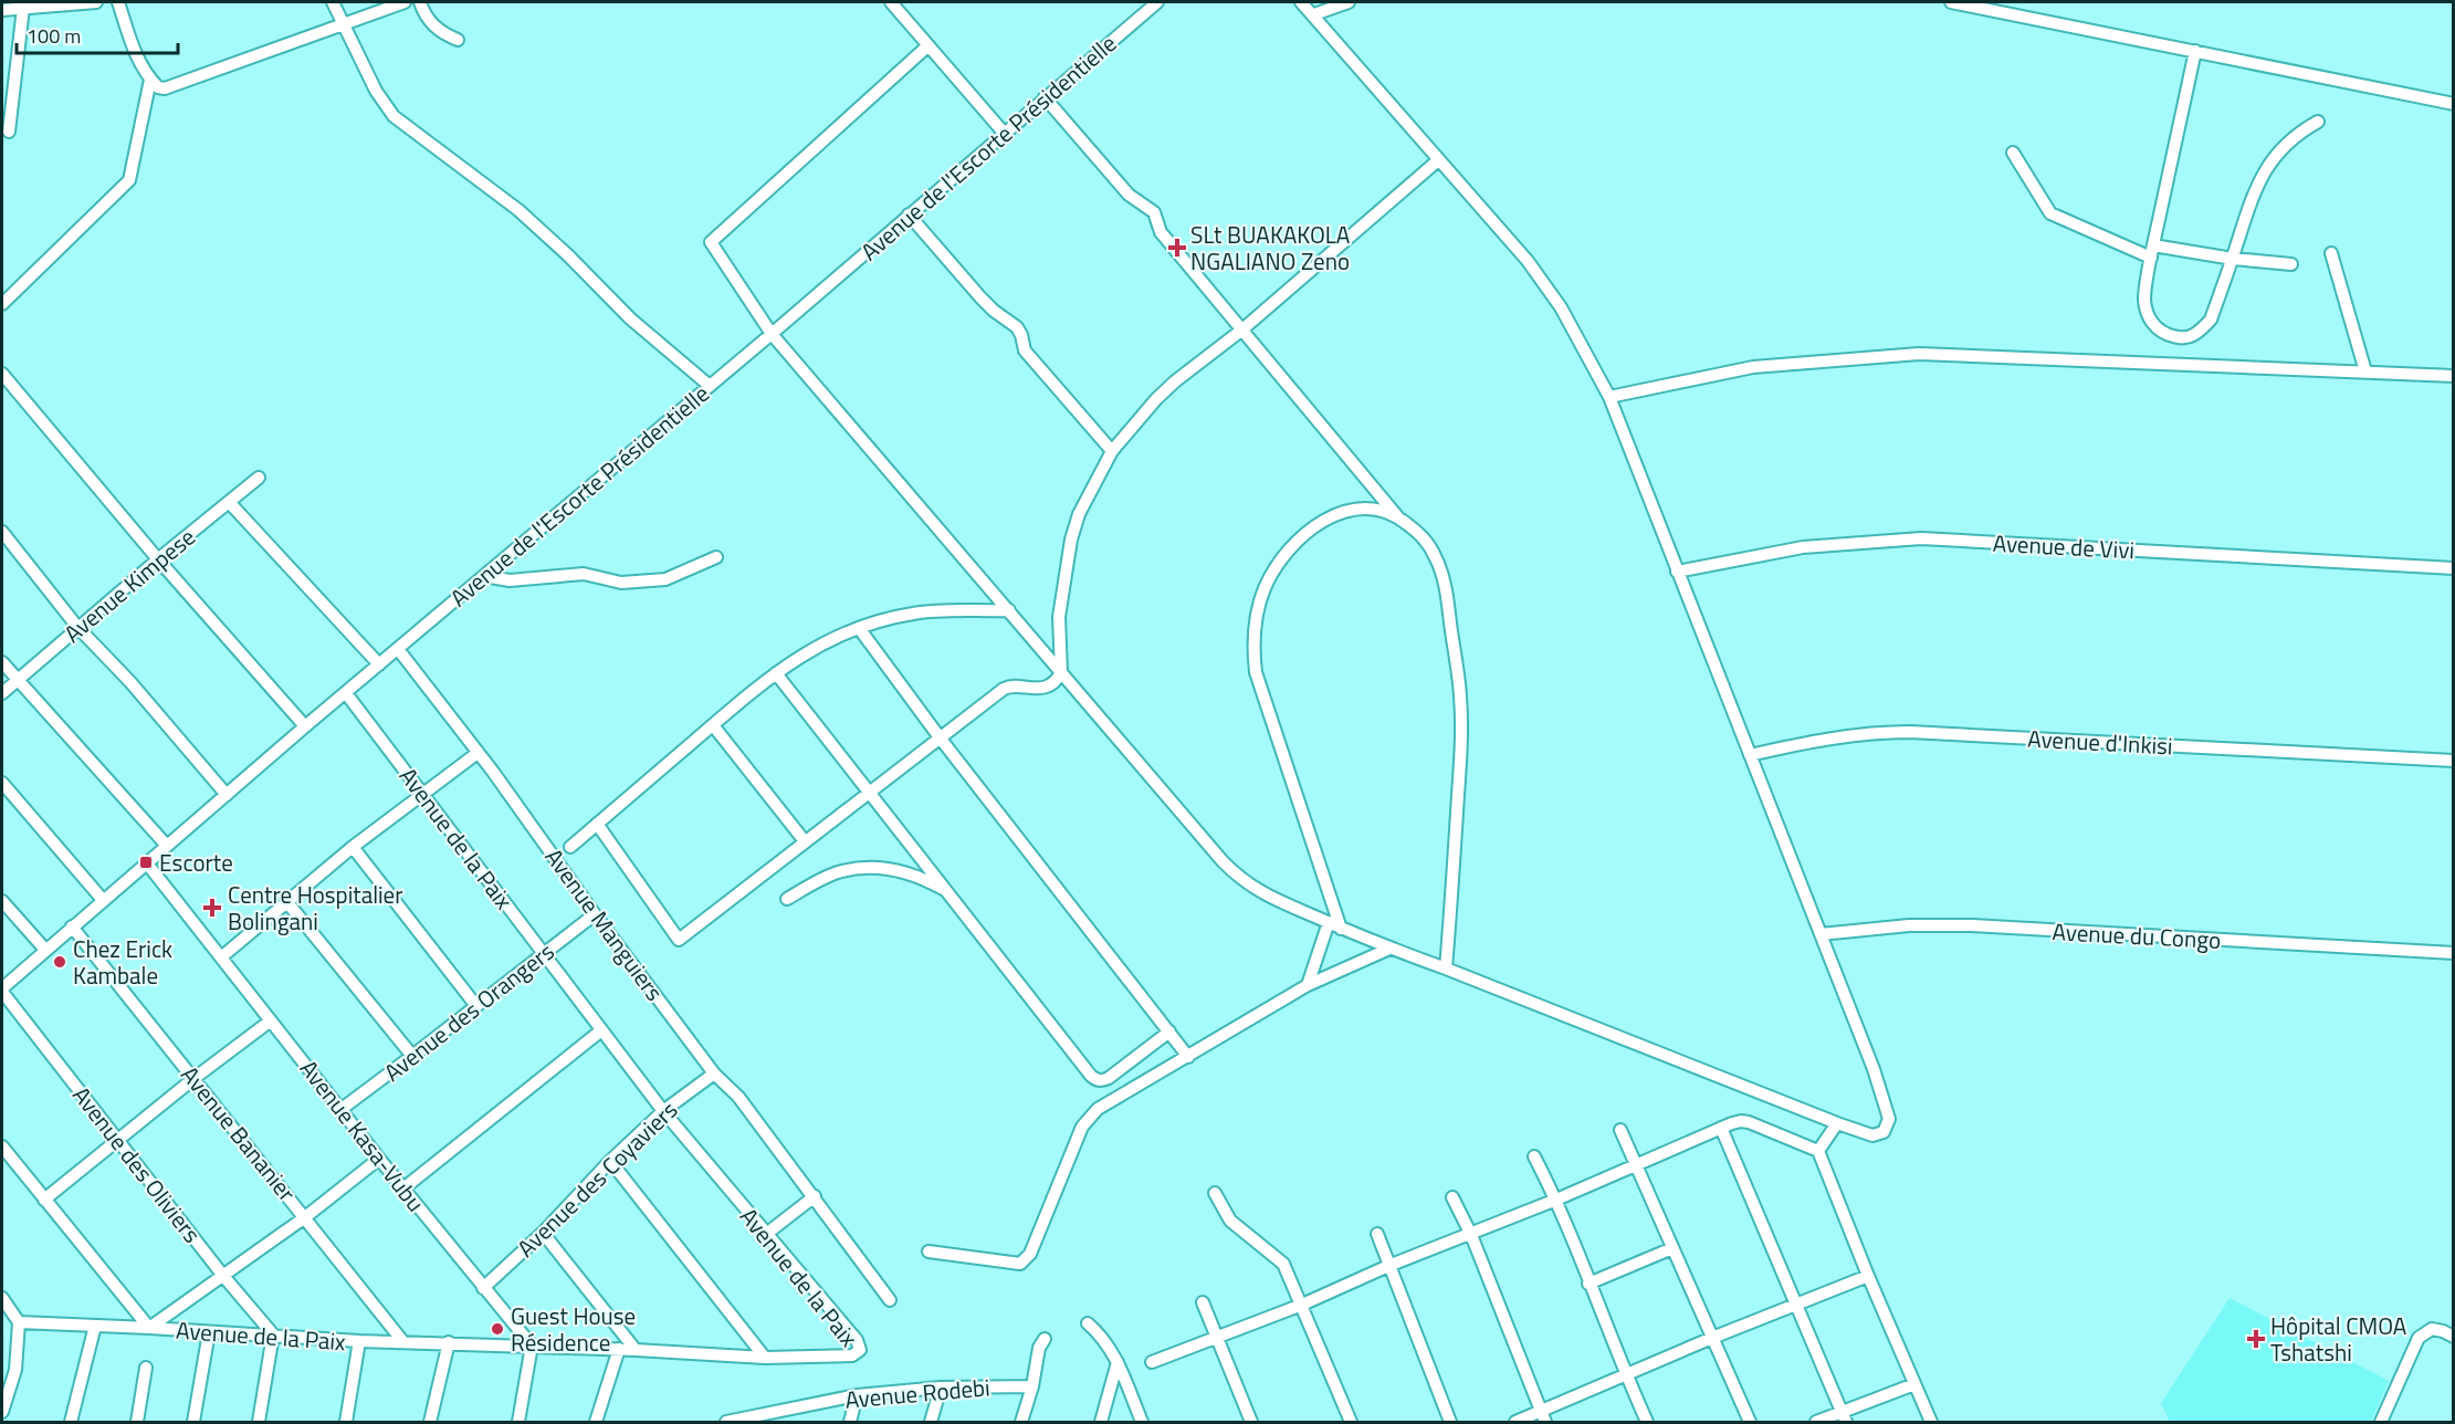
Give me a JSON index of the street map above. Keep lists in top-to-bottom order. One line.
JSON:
{"streets":{"street":["Avenue de l'Escorte Présidentielle","Avenue de Vivi","Avenue Kimpese","Avenue d'Inkisi","Avenue de la Paix","Avenue Manguiers","Avenue du Congo","Avenue des Orangers","Avenue Bananier","Avenue Kasa-Vubu","Avenue des Oliviers","Avenue des Coyaviers","Avenue Rodebi"]},"crossings":[["Avenue de l'Escorte Présidentielle","Avenue de la Paix"],["Avenue de l'Escorte Présidentielle","Avenue Manguiers"],["Avenue de l'Escorte Présidentielle","Avenue Bananier"],["Avenue de l'Escorte Présidentielle","Avenue Kasa-Vubu"],["Avenue de l'Escorte Présidentielle","Avenue des Oliviers"],["Avenue de la Paix","Avenue des Orangers"],["Avenue de la Paix","Avenue Bananier"],["Avenue de la Paix","Avenue Kasa-Vubu"],["Avenue de la Paix","Avenue des Oliviers"],["Avenue de la Paix","Avenue des Coyaviers"],["Avenue Manguiers","Avenue des Orangers"],["Avenue Manguiers","Avenue des Coyaviers"],["Avenue des Orangers","Avenue Kasa-Vubu"],["Avenue Kasa-Vubu","Avenue des Coyaviers"]],"places":{"health":["SLt BUAKAKOLA NGALIANO Zeno","Centre Hospitalier Bolingani","Hôpital CMOA Tshatshi"],"transit":["Escorte"],"other":["Chez Erick Kambale","Guest House Résidence"]},"scale_bar":"100 m"}
